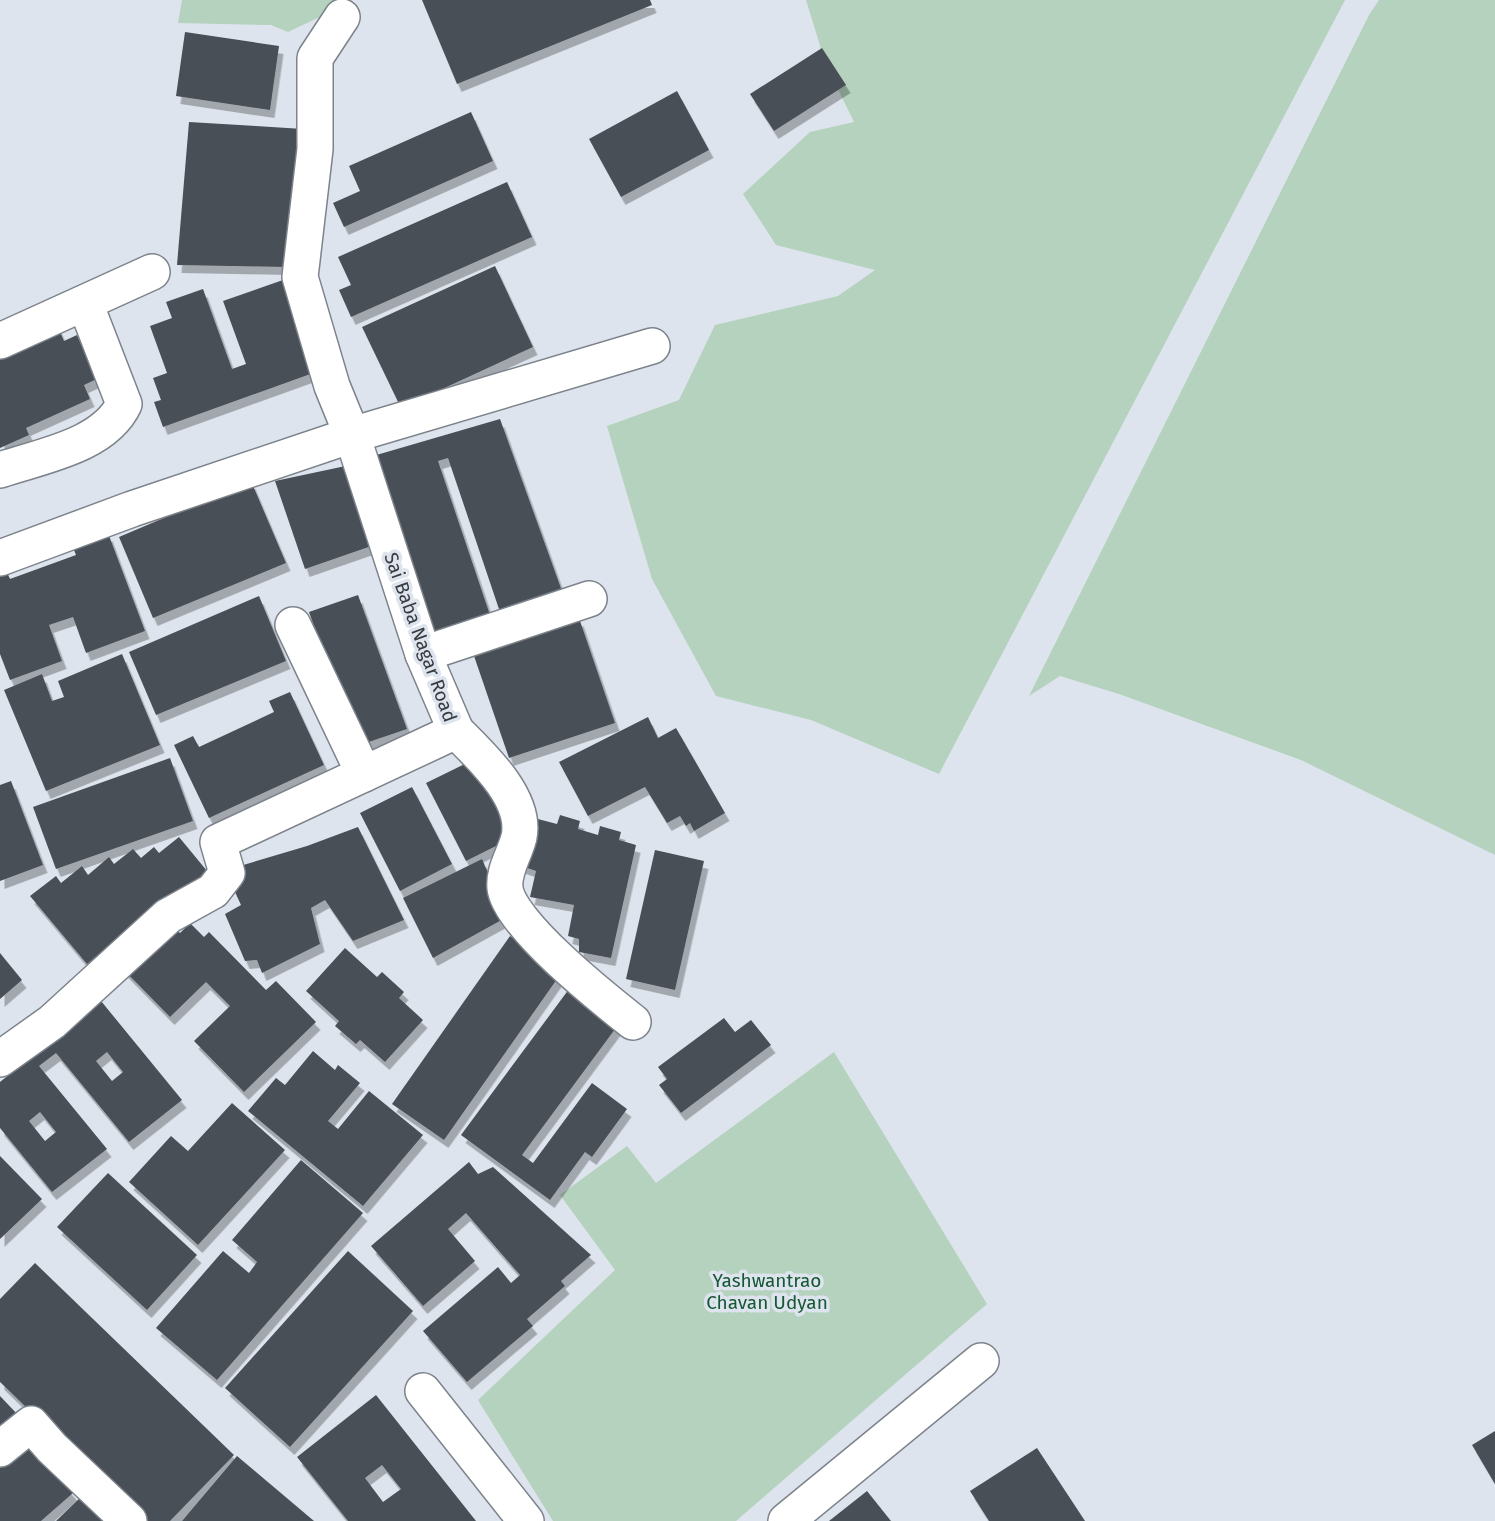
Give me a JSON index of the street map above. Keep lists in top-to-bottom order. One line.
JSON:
{"streets":{"street":["Sai Baba Nagar Road"]},"parks":["Yashwantrao Chavan Udyan"]}
